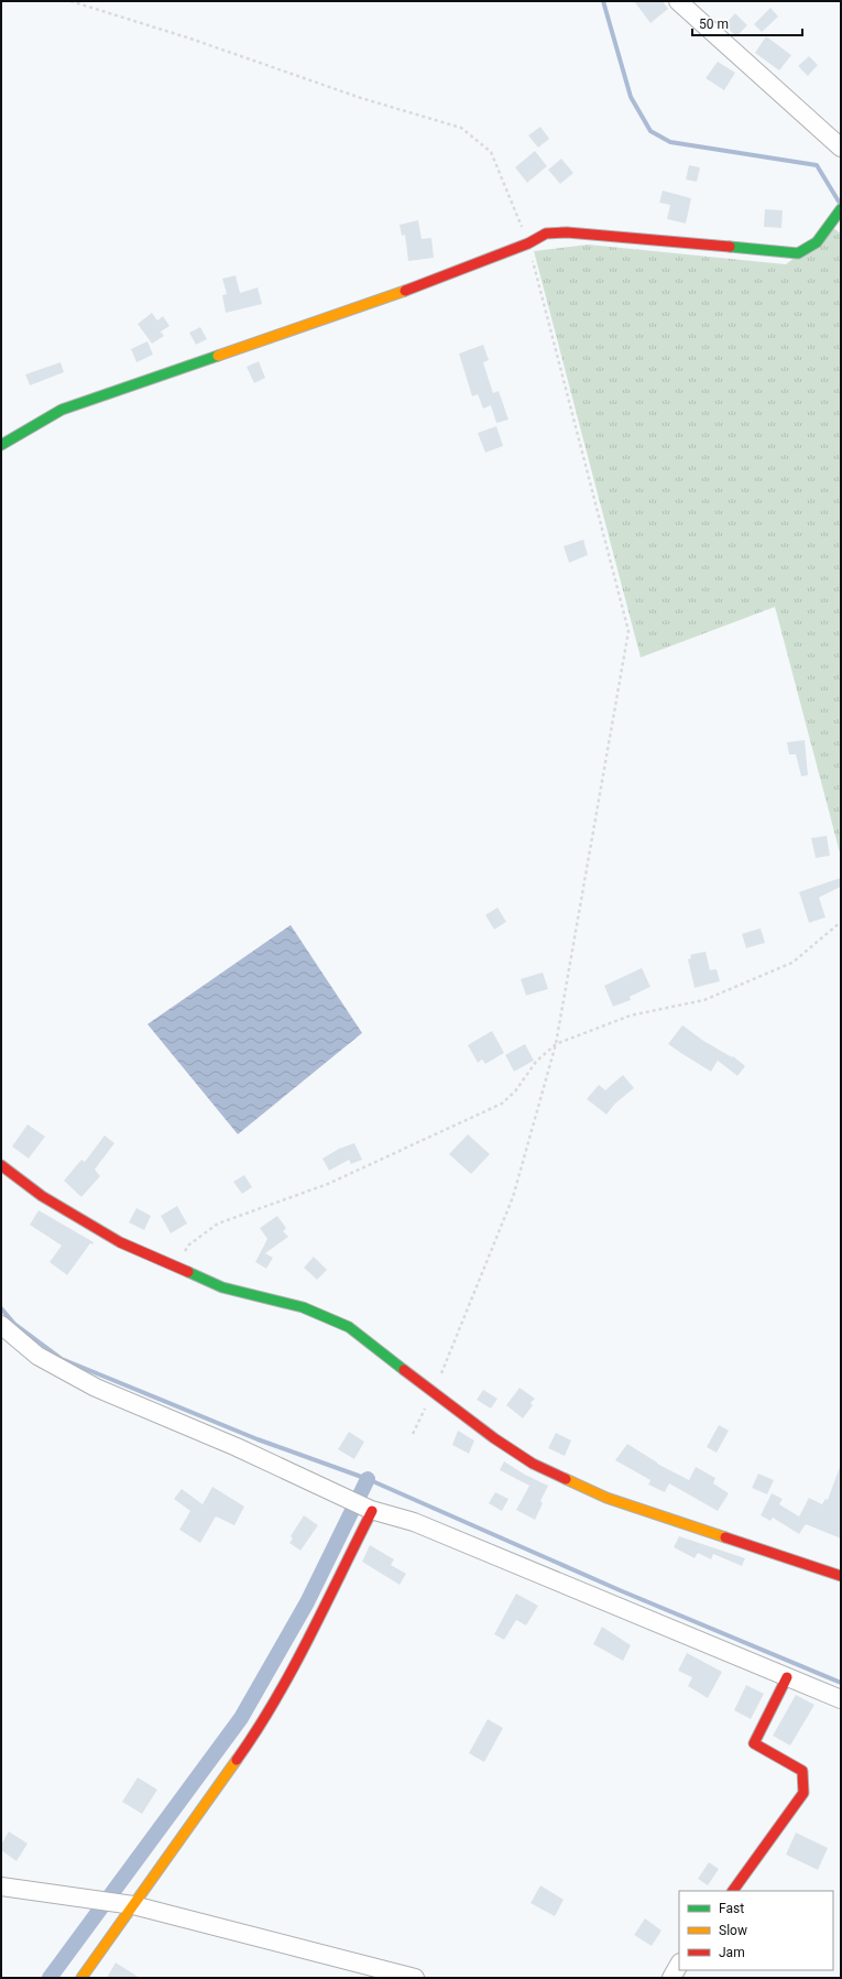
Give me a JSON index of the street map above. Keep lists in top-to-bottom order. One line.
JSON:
{"legend":["Fast","Slow","Jam"],"scale_bar":"50 m"}
